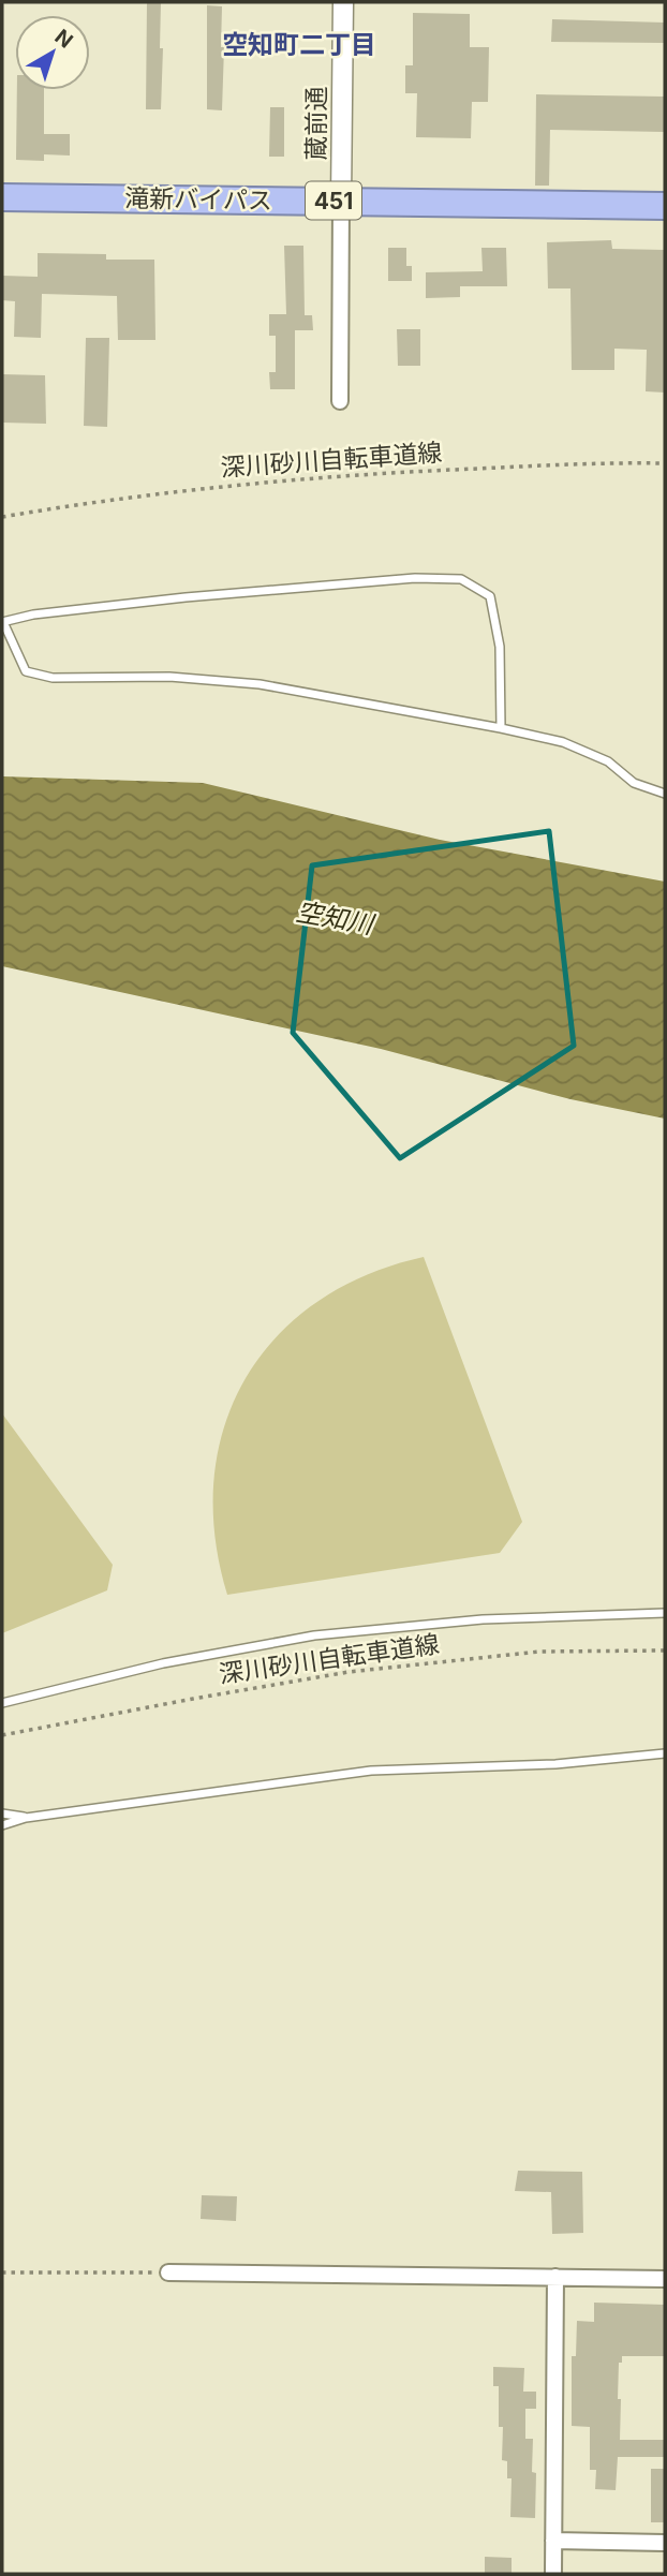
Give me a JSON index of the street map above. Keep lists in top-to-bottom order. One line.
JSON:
{"streets":{"highway":["滝新バイパス","451"],"street":["蔵前通"],"path":["深川砂川自転車道線"]},"crossings":[["蔵前通","滝新バイパス"]],"districts":["空知町二丁目"],"water":["空知川"],"north":"top right"}
